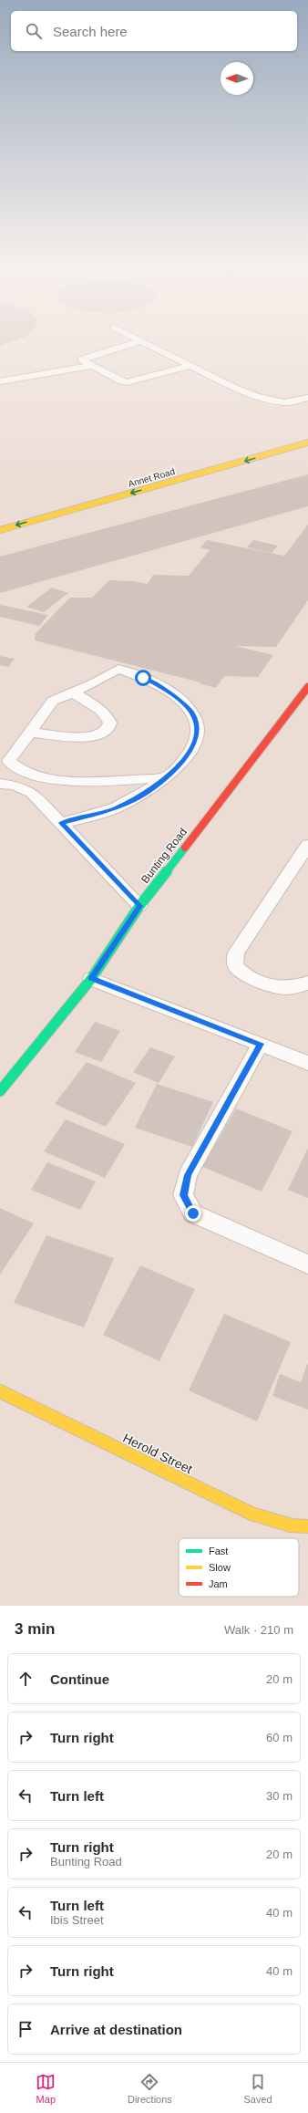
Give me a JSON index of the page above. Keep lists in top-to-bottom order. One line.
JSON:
{"streets":{"street":["Annet Road","Bunting Road","Herold Street"]},"one_way":["Annet Road"],"legend":["Fast","Slow","Jam"],"north":"left","page":{"search":"Search here","heading":["3 min","Walk · 210 m"],"list":[["Continue","20 m"],["Turn right","60 m"],["Turn left","30 m"],["Turn right","Bunting Road","20 m"],["Turn left","Ibis Street","40 m"],["Turn right","40 m"],"Arrive at destination"],"nav":["Map","Directions","Saved"]}}
